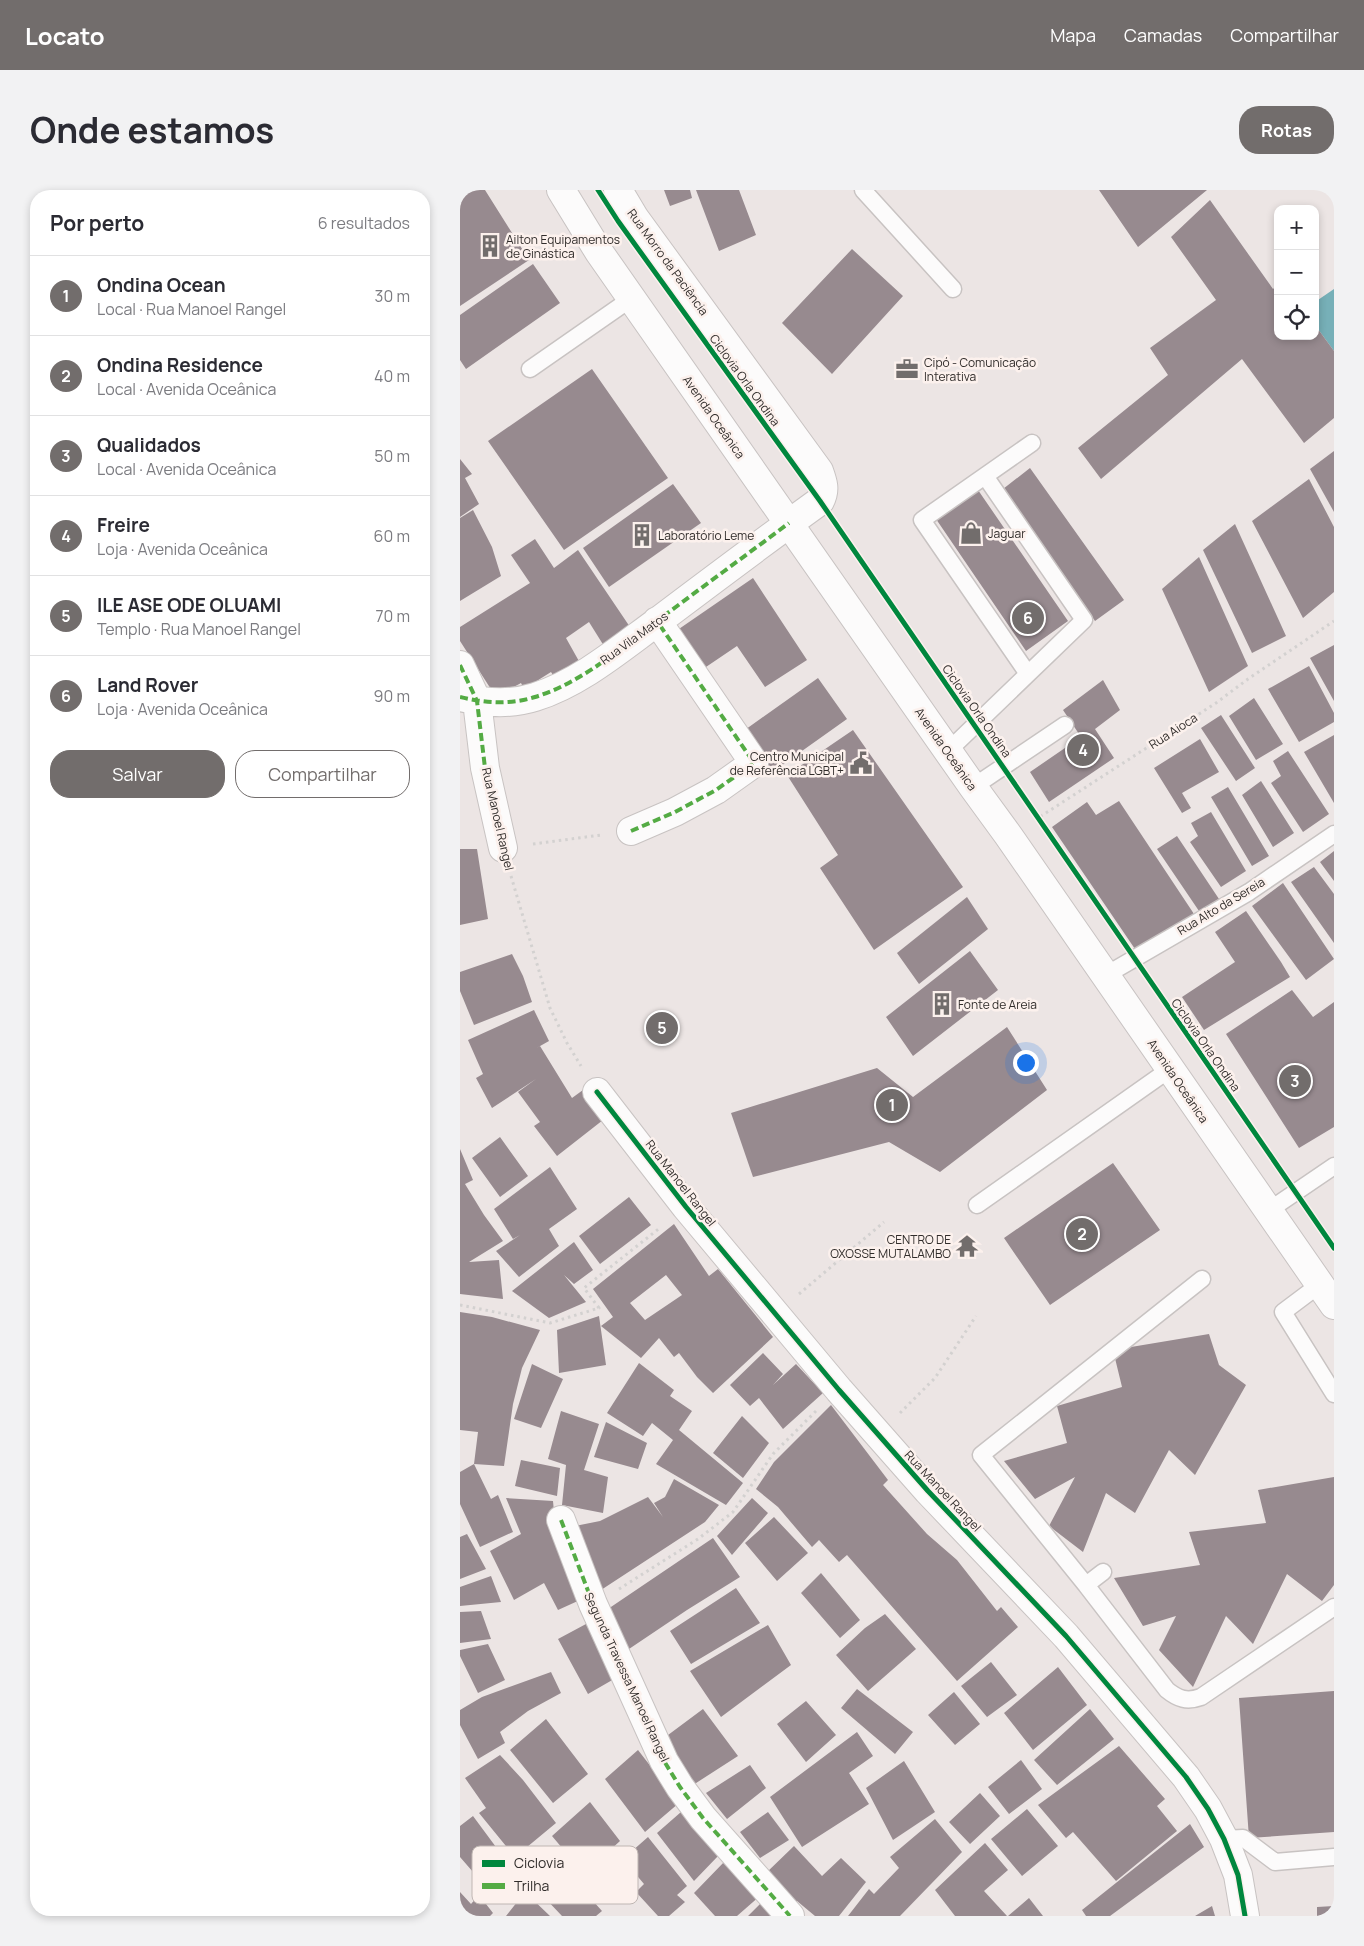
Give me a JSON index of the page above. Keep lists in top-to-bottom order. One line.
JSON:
{"streets":{"street":["Rua Morro da Paciência","Avenida Oceânica","Rua Vila Matos","Rua Manoel Rangel","Segunda Travessa Manoel Rangel"],"lane":["Rua Alto da Sereia"],"path":["Rua Aioca"],"cycle path":["Ciclovia Orla Ondina"]},"crossings":[["Rua Morro da Paciência","Avenida Oceânica"],["Rua Morro da Paciência","Rua Vila Matos"],["Avenida Oceânica","Rua Vila Matos"],["Avenida Oceânica","Rua Aioca"],["Avenida Oceânica","Rua Alto da Sereia"],["Rua Vila Matos","Rua Manoel Rangel"]],"places":{"building":["Ailton Equipamentos de Ginástica","Laboratório Leme","Fonte de Areia"],"office":["Cipó - Comunicação Interativa"],"shop":["Jaguar"],"public building":["Centro Municipal de Referência LGBT+"],"temple":["CENTRO DE OXOSSE MUTALAMBO"]},"legend":["Ciclovia","Trilha"],"page":{"header":"Locato","nav":["Mapa","Camadas","Compartilhar"],"title":"Onde estamos","buttons":["Rotas",["Salvar","Compartilhar"]],"heading":["Por perto","6 resultados"],"map_buttons":["+","−"],"list":[{"mark":"1","name":"Ondina Ocean","note":"Local · Rua Manoel Rangel","value":"30 m"},{"mark":"2","name":"Ondina Residence","note":"Local · Avenida Oceânica","value":"40 m"},{"mark":"3","name":"Qualidados","note":"Local · Avenida Oceânica","value":"50 m"},{"mark":"4","name":"Freire","note":"Loja · Avenida Oceânica","value":"60 m"},{"mark":"5","name":"ILE ASE ODE OLUAMI","note":"Templo · Rua Manoel Rangel","value":"70 m"},{"mark":"6","name":"Land Rover","note":"Loja · Avenida Oceânica","value":"90 m"}],"pins":["6","4","5","3","1","2"]}}
